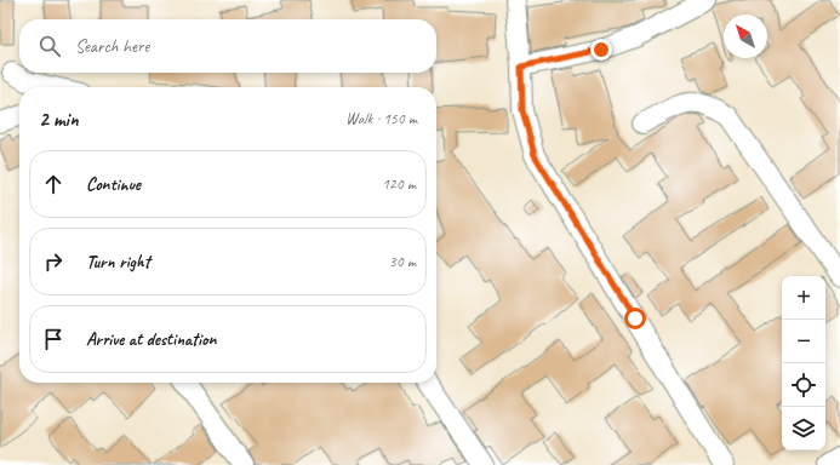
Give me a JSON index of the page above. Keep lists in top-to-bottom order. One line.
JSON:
{"north":"top left","page":{"search":"Search here","heading":["2 min","Walk · 150 m"],"list":[["Continue","120 m"],["Turn right","30 m"],"Arrive at destination"],"map_buttons":["+","−"]}}
